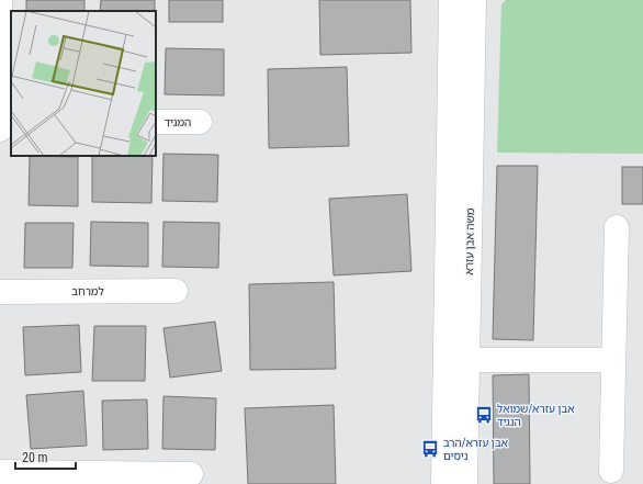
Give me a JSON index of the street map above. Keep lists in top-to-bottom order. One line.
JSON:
{"streets":{"street":["המגיד","משה אבן עזרא","למרחב"]},"places":{"bus stop":["אבן עזרא/שמואל הנגיד","אבן עזרא/הרב ניסים"]},"scale_bar":"20 m"}
